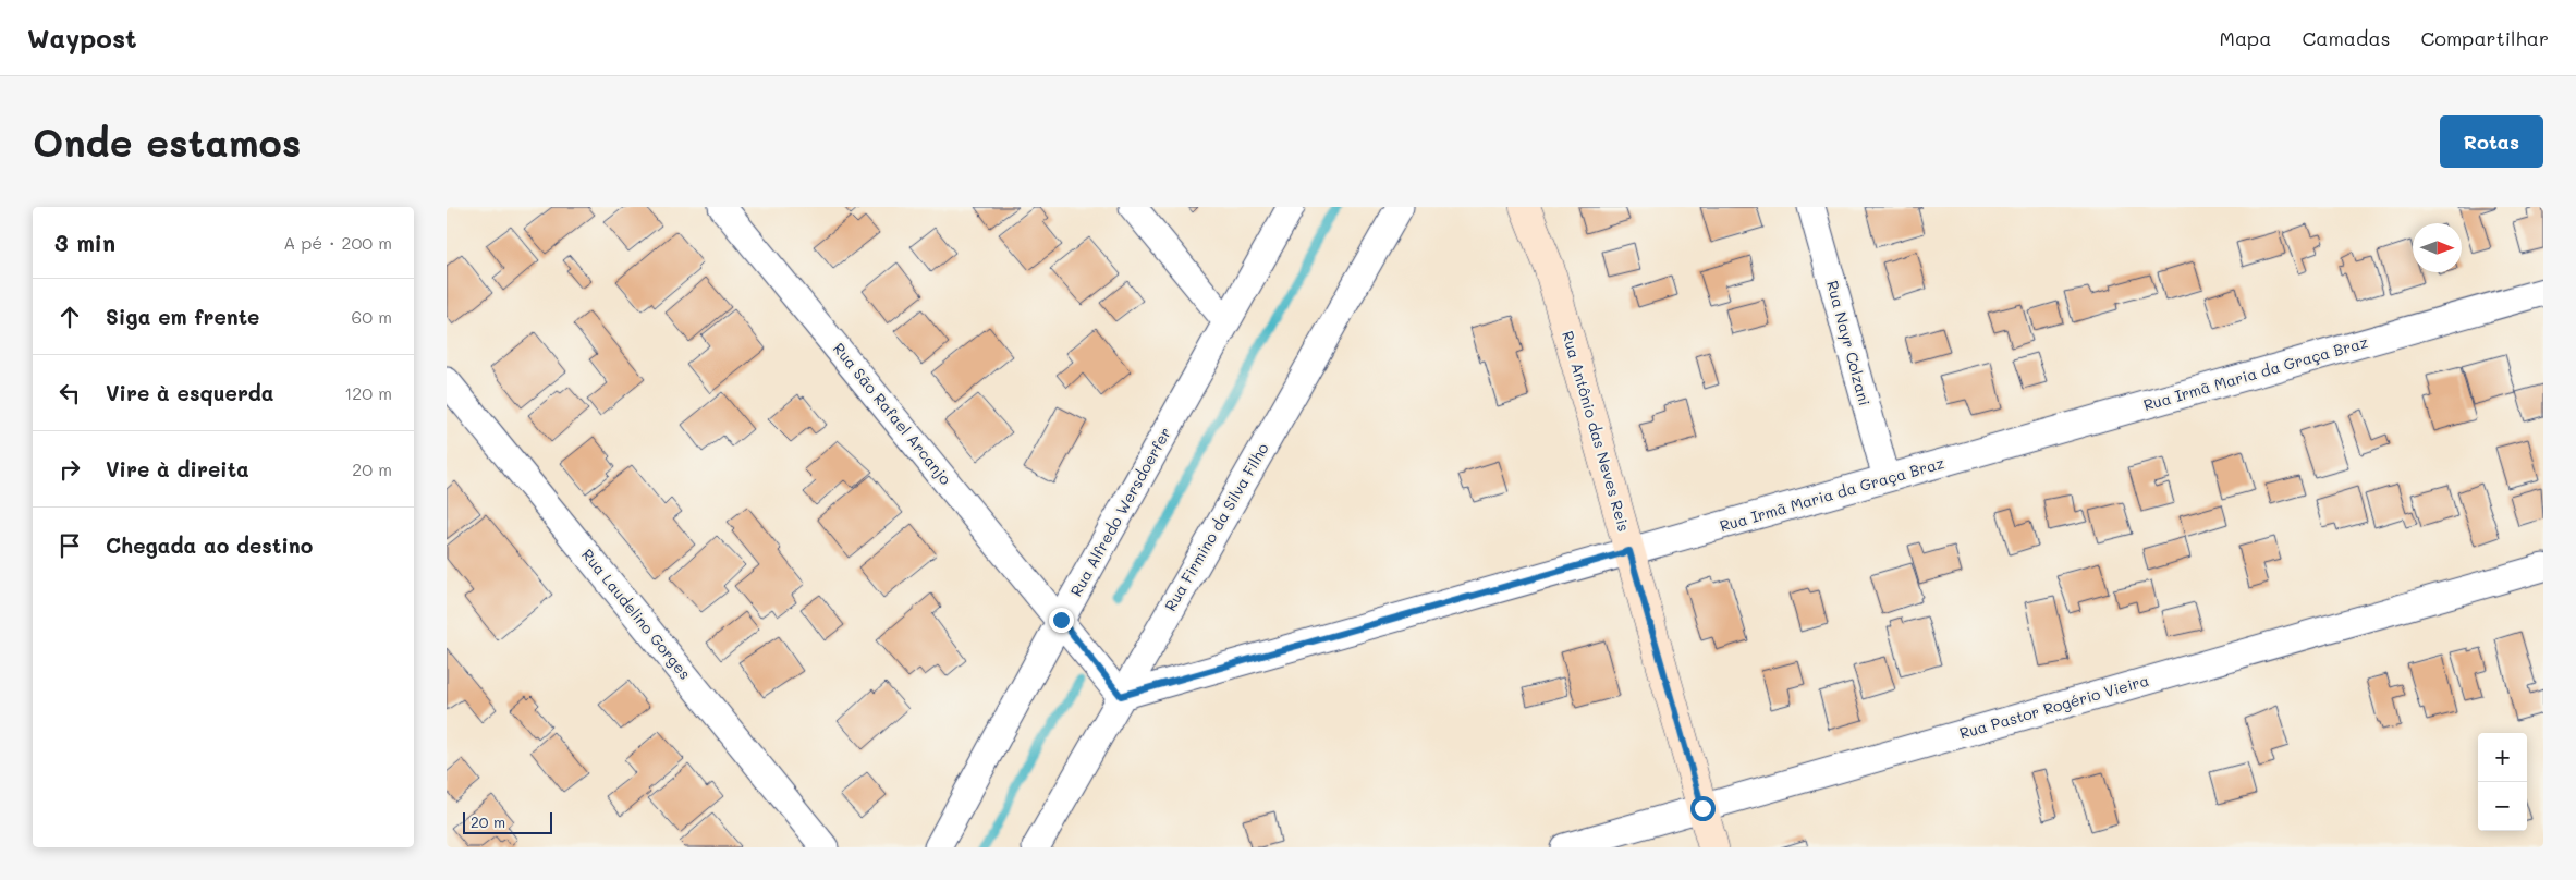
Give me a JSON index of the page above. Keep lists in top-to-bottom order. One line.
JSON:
{"streets":{"street":["Rua Nayr Colzani","Rua Irmã Maria da Graça Braz","Rua São Rafael Arcanjo","Rua Antônio das Neves Reis","Rua Alfredo Wersdoerfer","Rua Firmino da Silva Filho","Rua Laudelino Gorges","Rua Pastor Rogério Vieira"]},"crossings":[["Rua Nayr Colzani","Rua Irmã Maria da Graça Braz"],["Rua Irmã Maria da Graça Braz","Rua São Rafael Arcanjo"],["Rua Irmã Maria da Graça Braz","Rua Antônio das Neves Reis"],["Rua Irmã Maria da Graça Braz","Rua Firmino da Silva Filho"],["Rua São Rafael Arcanjo","Rua Alfredo Wersdoerfer"],["Rua São Rafael Arcanjo","Rua Firmino da Silva Filho"],["Rua Antônio das Neves Reis","Rua Pastor Rogério Vieira"]],"scale_bar":"20 m","north":"right","page":{"header":"Waypost","nav":["Mapa","Camadas","Compartilhar"],"buttons":"Rotas","title":"Onde estamos","heading":["3 min","A pé · 200 m"],"list":[["Siga em frente","60 m"],["Vire à esquerda","120 m"],["Vire à direita","20 m"],"Chegada ao destino"],"map_buttons":["+","−"],"scale":"20 m"}}
